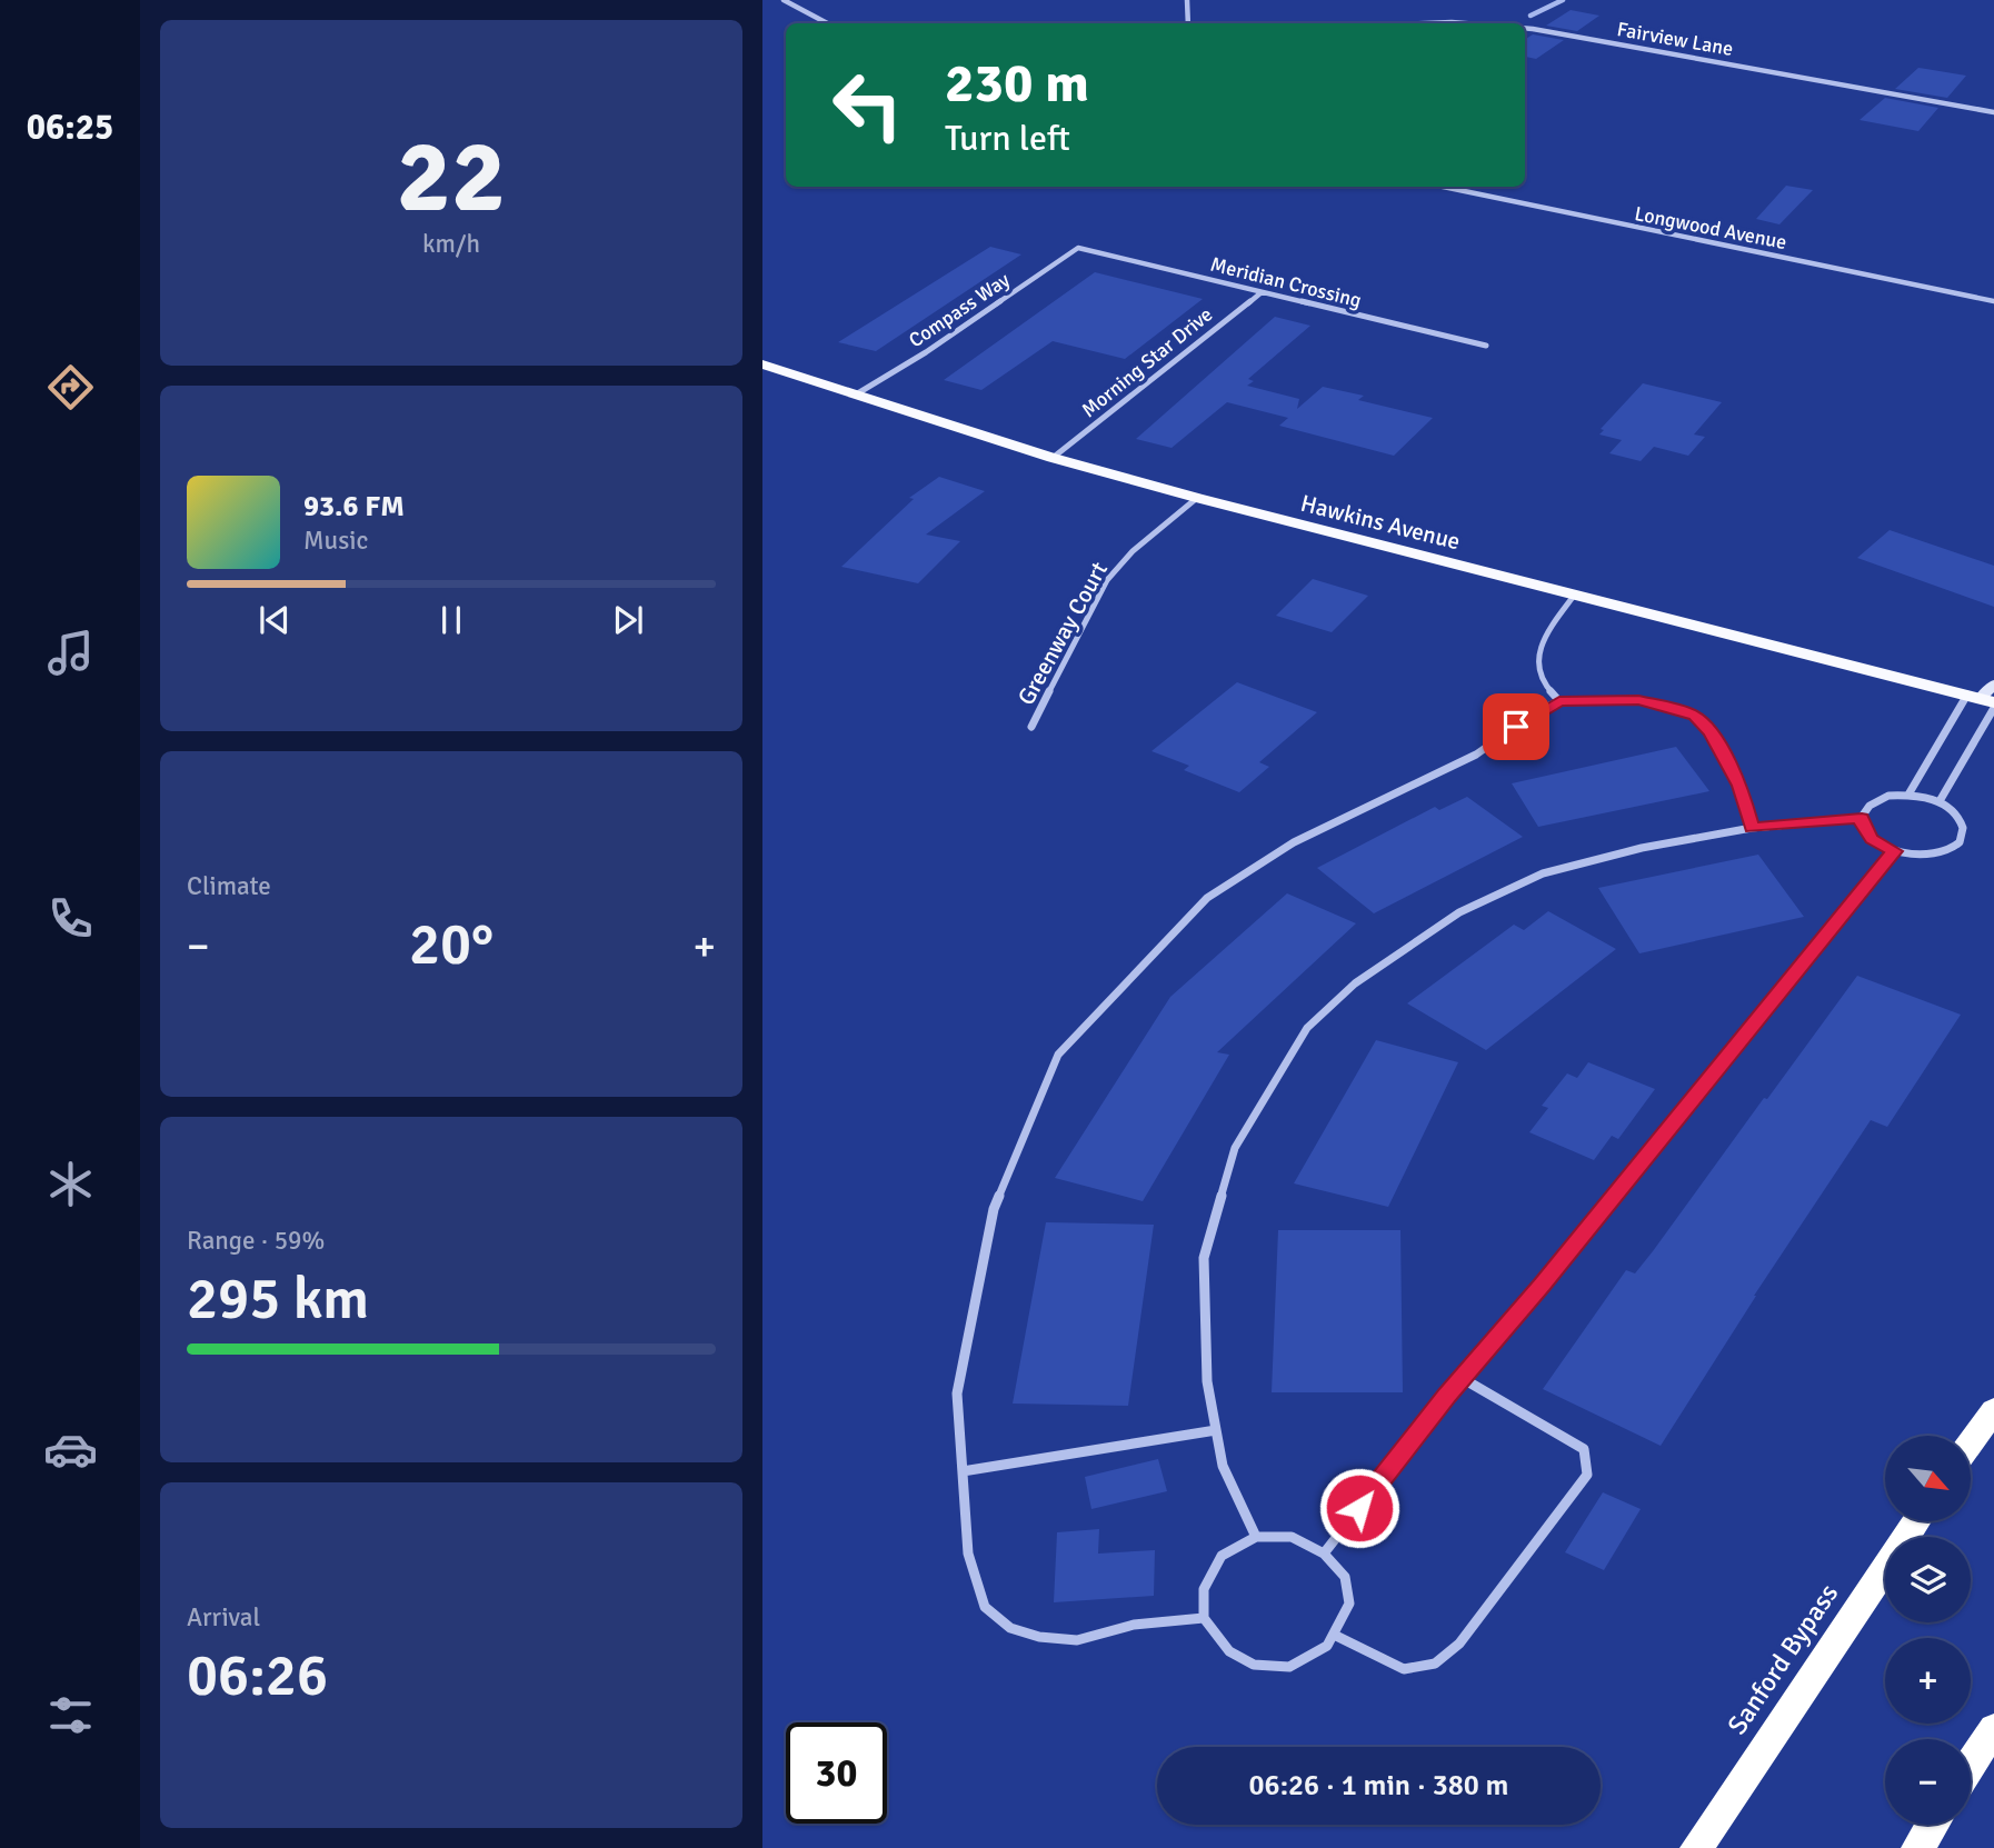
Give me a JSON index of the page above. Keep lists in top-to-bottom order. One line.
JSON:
{"streets":{"highway":["Sanford Bypass"],"main road":["Hawkins Avenue"],"street":["Fairview Lane","Longwood Avenue","Meridian Crossing","Compass Way","Morning Star Drive","Greenway Court"]},"crossings":[["Meridian Crossing","Compass Way"],["Meridian Crossing","Morning Star Drive"],["Compass Way","Hawkins Avenue"],["Morning Star Drive","Hawkins Avenue"],["Hawkins Avenue","Greenway Court"]],"north":"bottom right","page":{"tabs":"06:25","tile":[["22","km/h"],"Climate",["Range · 59%","295 km"],["Arrival","06:26"]],"turn":["230 m","Turn left"],"song":["93.6 FM","Music"],"heat":["−","20°","+"],"map_buttons":["+","−"],"limit":"30","trip":"06:26 · 1 min · 380 m"}}
